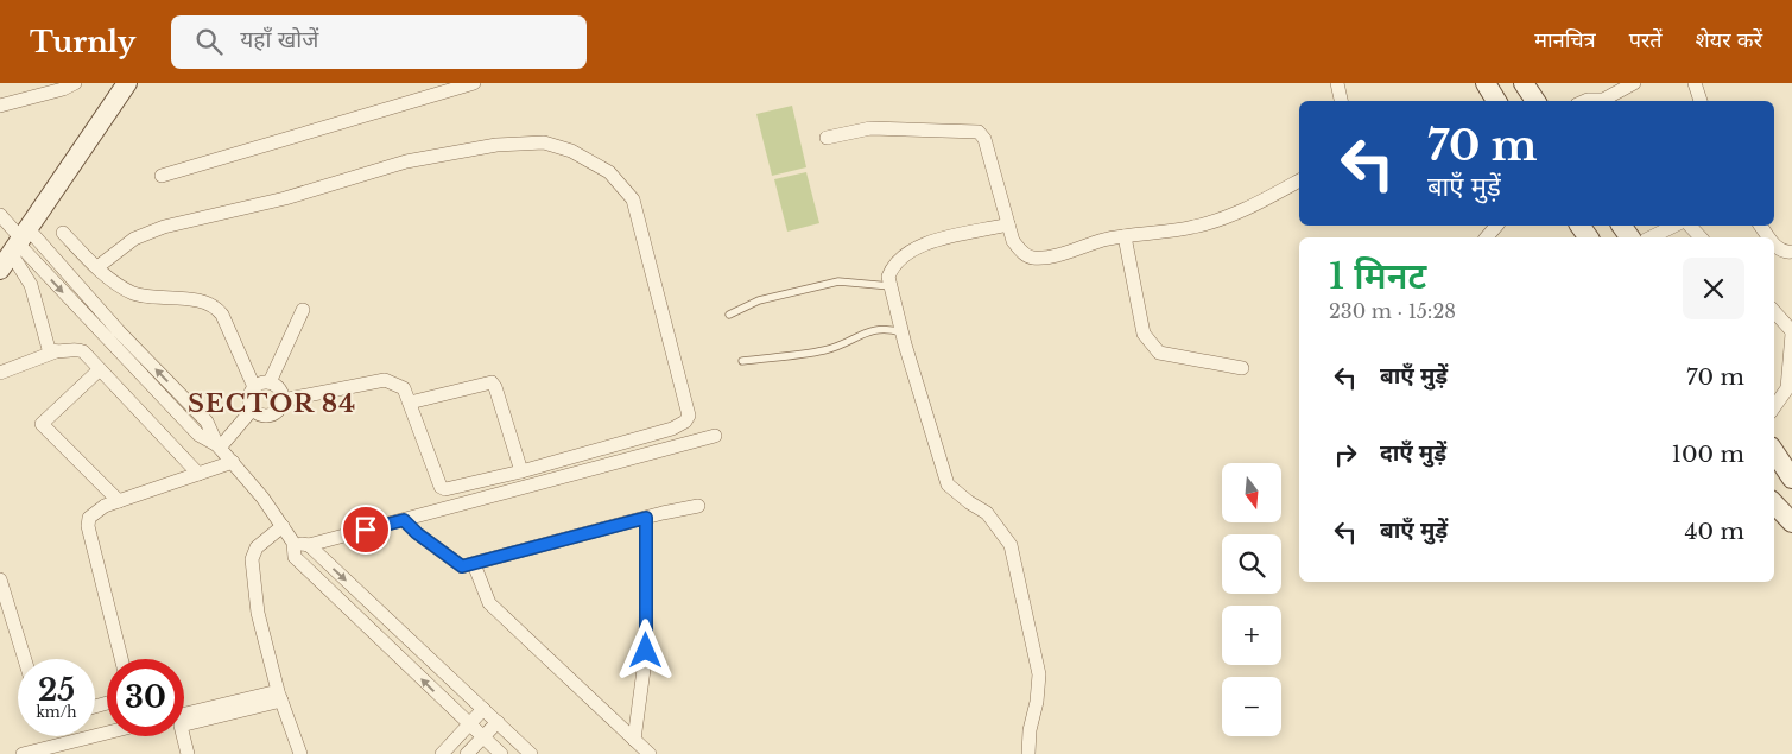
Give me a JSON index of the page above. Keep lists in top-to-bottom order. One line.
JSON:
{"districts":["SECTOR 84"],"north":"bottom","page":{"header":"Turnly","search":"यहाँ खोजें","nav":["मानचित्र","परतें","शेयर करें"],"turn":["70 m","बाएँ मुड़ें"],"heading":["1 मिनट","230 m · 15:28"],"list":[{"name":"बाएँ मुड़ें","value":"70 m"},{"name":"दाएँ मुड़ें","value":"100 m"},{"name":"बाएँ मुड़ें","value":"40 m"}],"map_buttons":["+","−"],"speed":"25 km/h","limit":"30"}}
